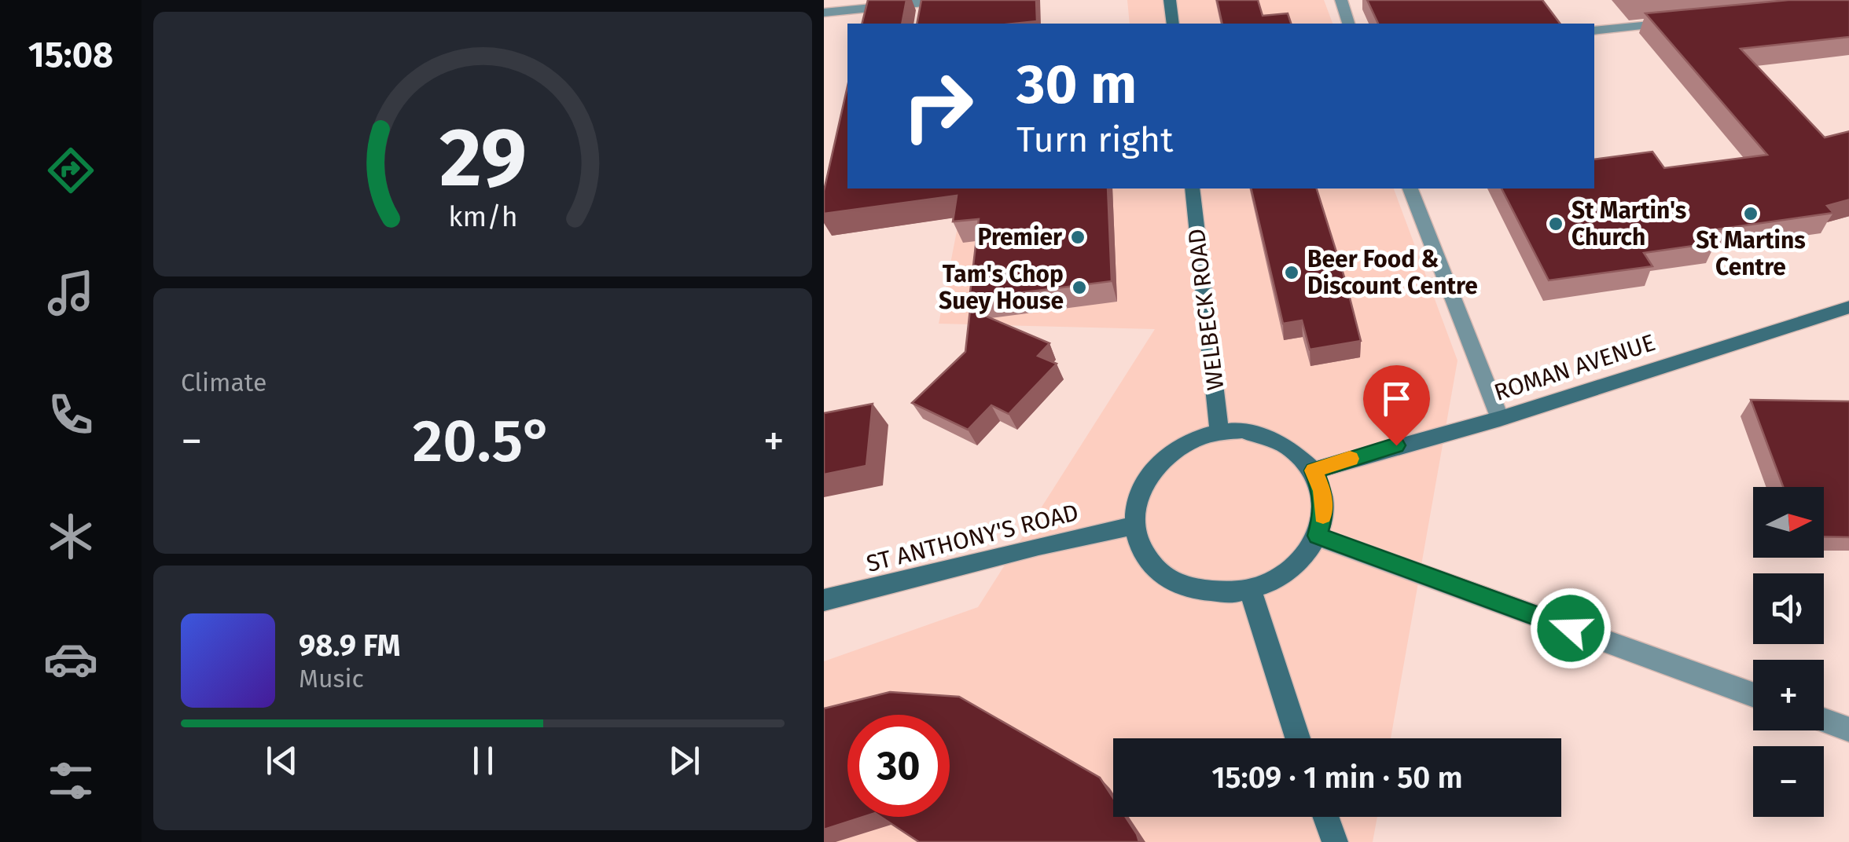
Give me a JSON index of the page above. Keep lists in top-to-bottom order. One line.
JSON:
{"streets":{"main road":["WELBECK ROAD","ROMAN AVENUE","ST ANTHONY'S ROAD"]},"crossings":[["WELBECK ROAD","ROMAN AVENUE"],["WELBECK ROAD","ST ANTHONY'S ROAD"],["ROMAN AVENUE","ST ANTHONY'S ROAD"]],"places":["St Martins Centre","St Martin's Church","Premier","Beer Food & Discount Centre","Tam's Chop Suey House"],"north":"right","page":{"tabs":"15:08","turn":["30 m","Turn right"],"tile":"Climate","heat":["−","20.5°","+"],"map_buttons":["+","−"],"song":["98.9 FM","Music"],"limit":"30","trip":"15:09 · 1 min · 50 m","gauge":["29","km/h"]}}
